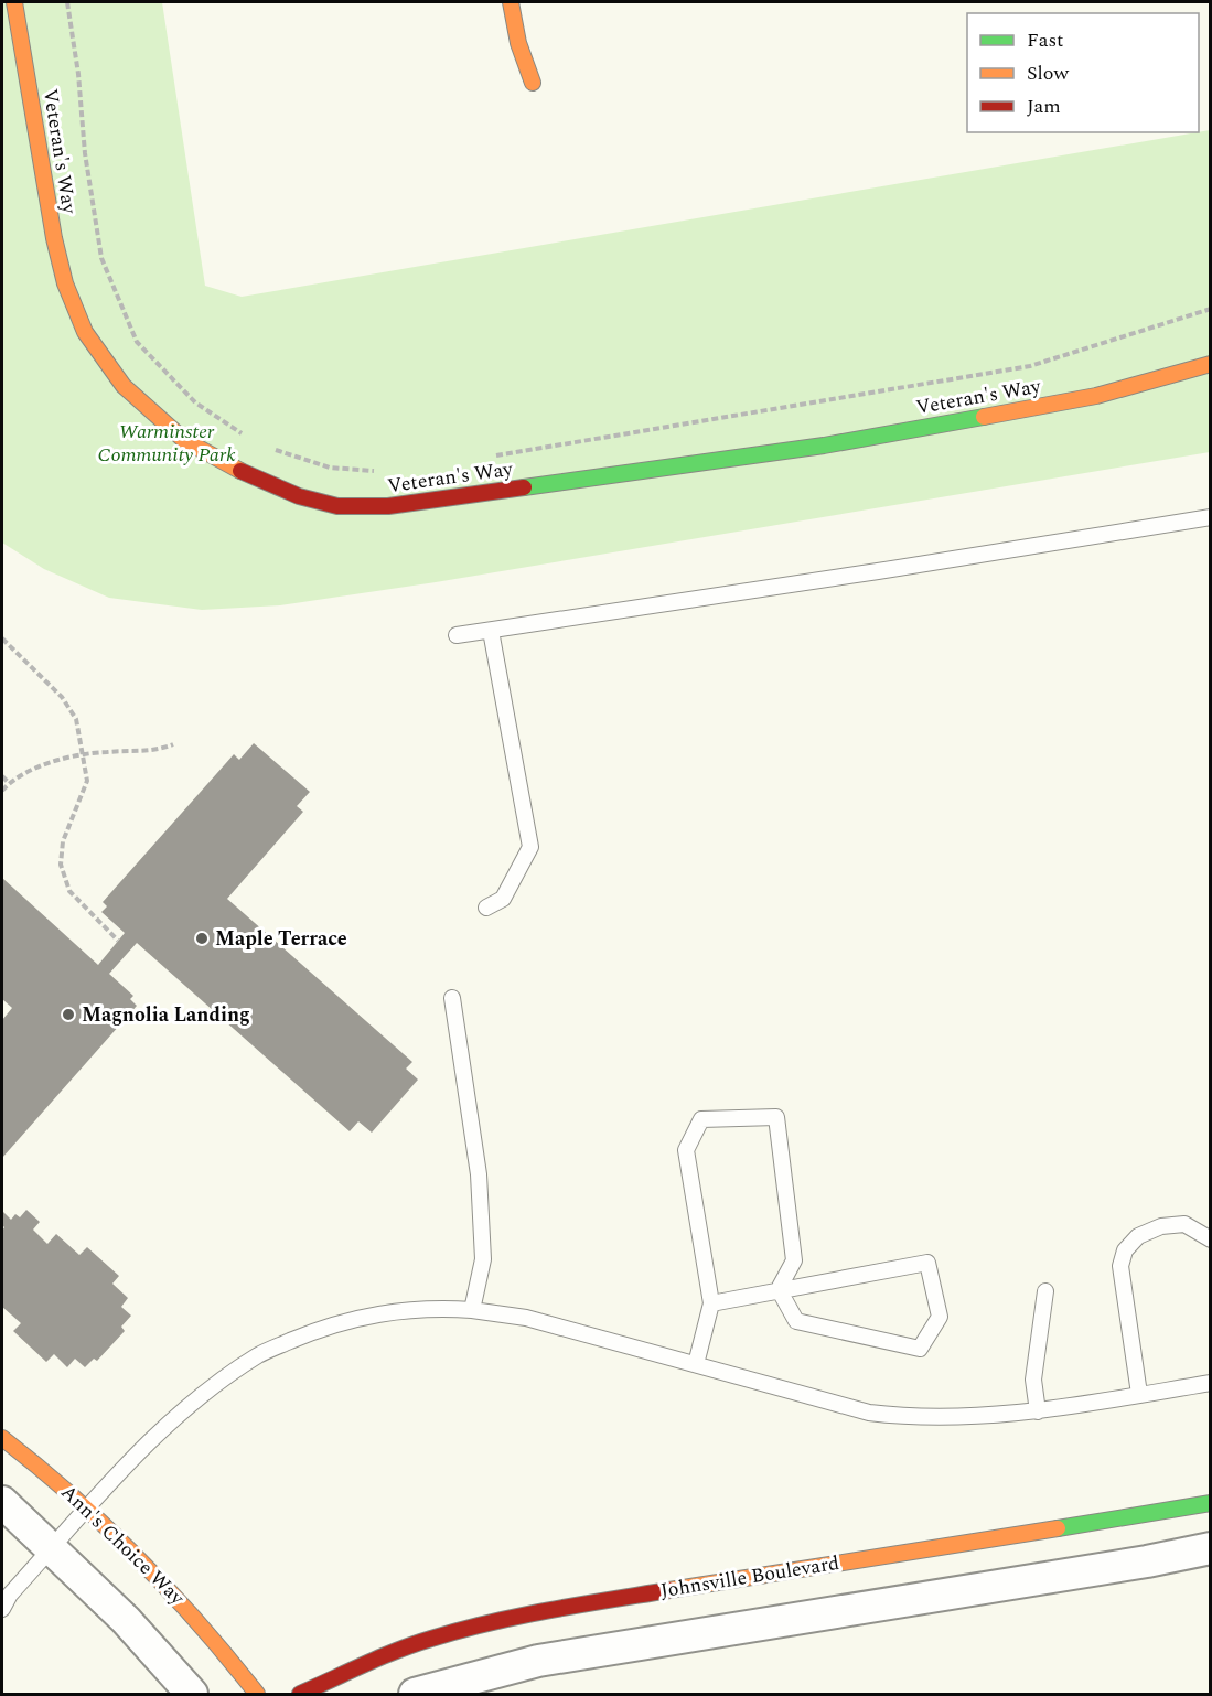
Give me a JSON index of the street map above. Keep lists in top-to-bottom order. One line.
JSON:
{"streets":{"street":["Veteran's Way","Ann's Choice Way","Johnsville Boulevard"]},"parks":["Warminster Community Park"],"places":["Maple Terrace","Magnolia Landing"],"legend":["Fast","Slow","Jam"]}
